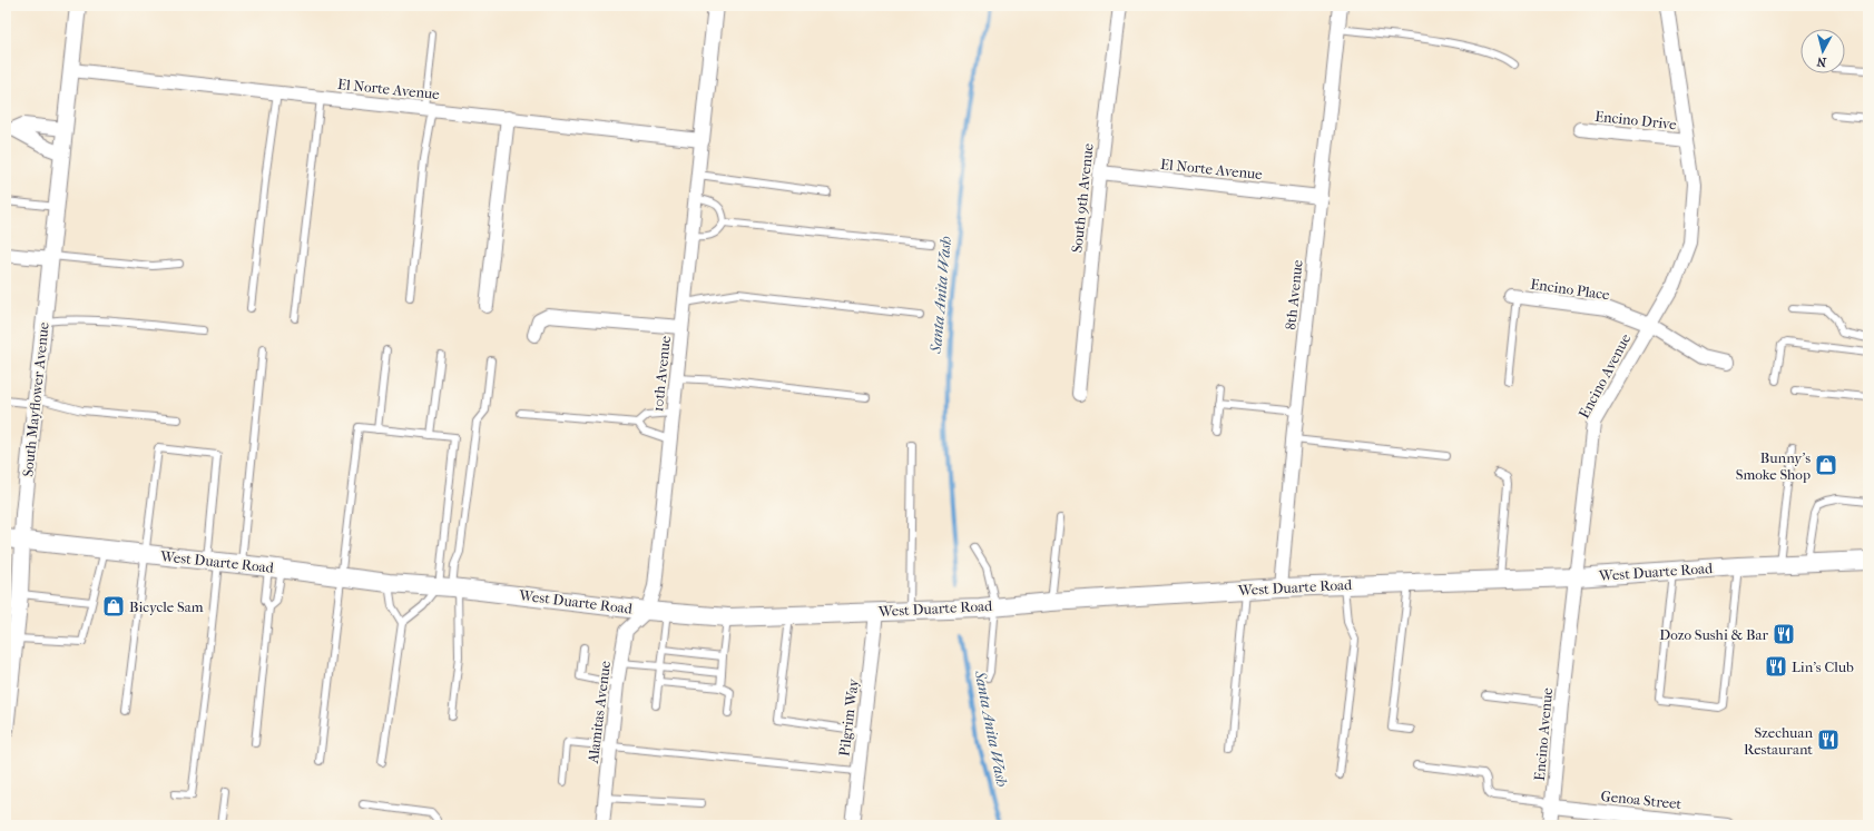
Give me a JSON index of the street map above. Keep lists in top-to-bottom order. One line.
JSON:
{"streets":{"main road":["West Duarte Road"],"street":["El Norte Avenue","Encino Drive","South 9th Avenue","Encino Place","8th Avenue","10th Avenue","Encino Avenue","South Mayflower Avenue","Alamitas Avenue","Pilgrim Way","Genoa Street"]},"crossings":[["El Norte Avenue","South 9th Avenue"],["El Norte Avenue","8th Avenue"],["El Norte Avenue","10th Avenue"],["El Norte Avenue","South Mayflower Avenue"],["Encino Drive","Encino Avenue"],["Encino Place","Encino Avenue"],["8th Avenue","West Duarte Road"],["10th Avenue","West Duarte Road"],["10th Avenue","Alamitas Avenue"],["Encino Avenue","West Duarte Road"],["Encino Avenue","Genoa Street"],["South Mayflower Avenue","West Duarte Road"],["West Duarte Road","Alamitas Avenue"],["West Duarte Road","Pilgrim Way"]],"water":["Santa Anita Wash"],"places":{"shop":["Bunny's Smoke Shop","Bicycle Sam"],"restaurant":["Dozo Sushi & Bar","Lin's Club","Szechuan Restaurant"]},"north":"bottom"}
